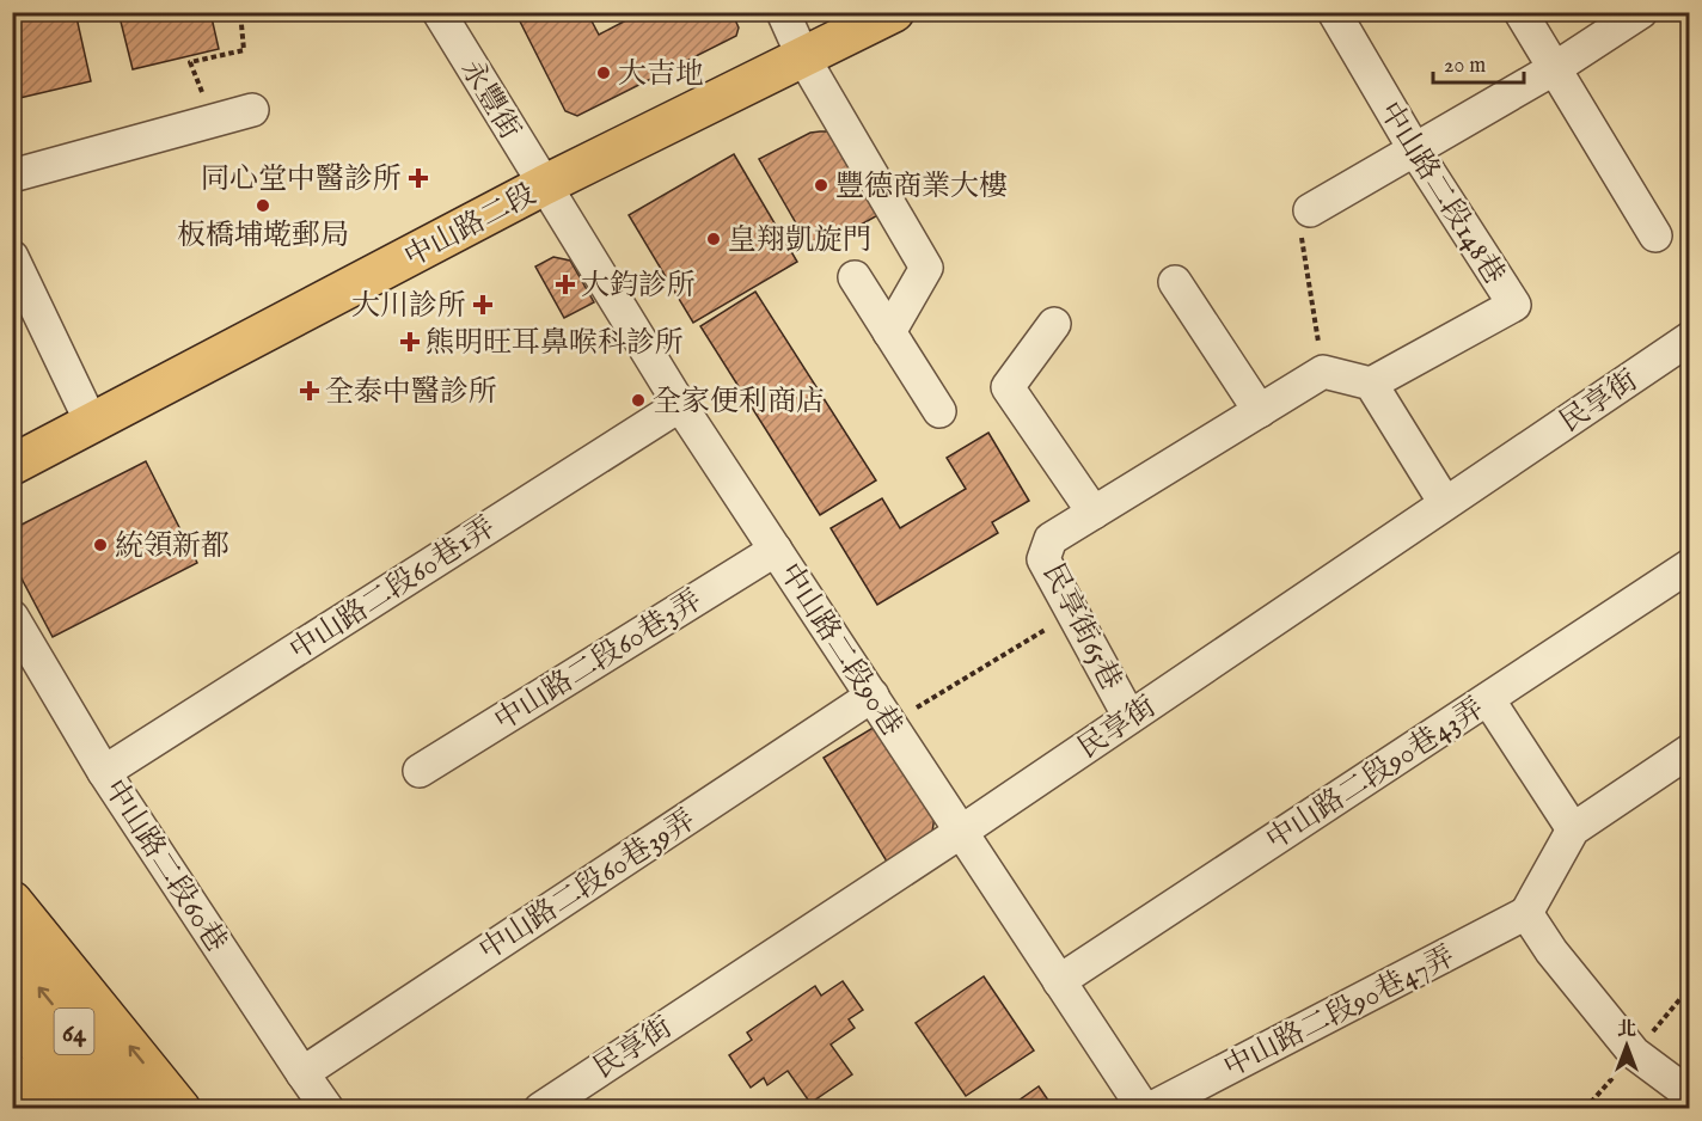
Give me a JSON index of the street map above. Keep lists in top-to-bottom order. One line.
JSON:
{"streets":{"main road":["中山路二段","64"],"street":["永豐街","中山路二段148巷","民享街","中山路二段60巷1弄","民享街65巷","中山路二段90巷","中山路二段60巷3弄","中山路二段90巷43弄","中山路二段60巷","中山路二段60巷39弄","中山路二段90巷47弄"]},"crossings":[["永豐街","中山路二段"],["永豐街","中山路二段90巷"],["中山路二段","中山路二段90巷"],["民享街","民享街65巷"],["民享街","中山路二段90巷"],["中山路二段60巷1弄","中山路二段90巷"],["中山路二段60巷1弄","中山路二段60巷"],["中山路二段90巷","中山路二段60巷3弄"],["中山路二段90巷","中山路二段90巷43弄"],["中山路二段90巷","中山路二段60巷39弄"],["中山路二段60巷","中山路二段60巷39弄"]],"places":{"other":["大吉地","豐德商業大樓","板橋埔墘郵局","皇翔凱旋門","全家便利商店","統領新都"],"health":["同心堂中醫診所","大鈞診所","大川診所","熊明旺耳鼻喉科診所","全泰中醫診所"]},"scale_bar":"20 m","north":"top"}
